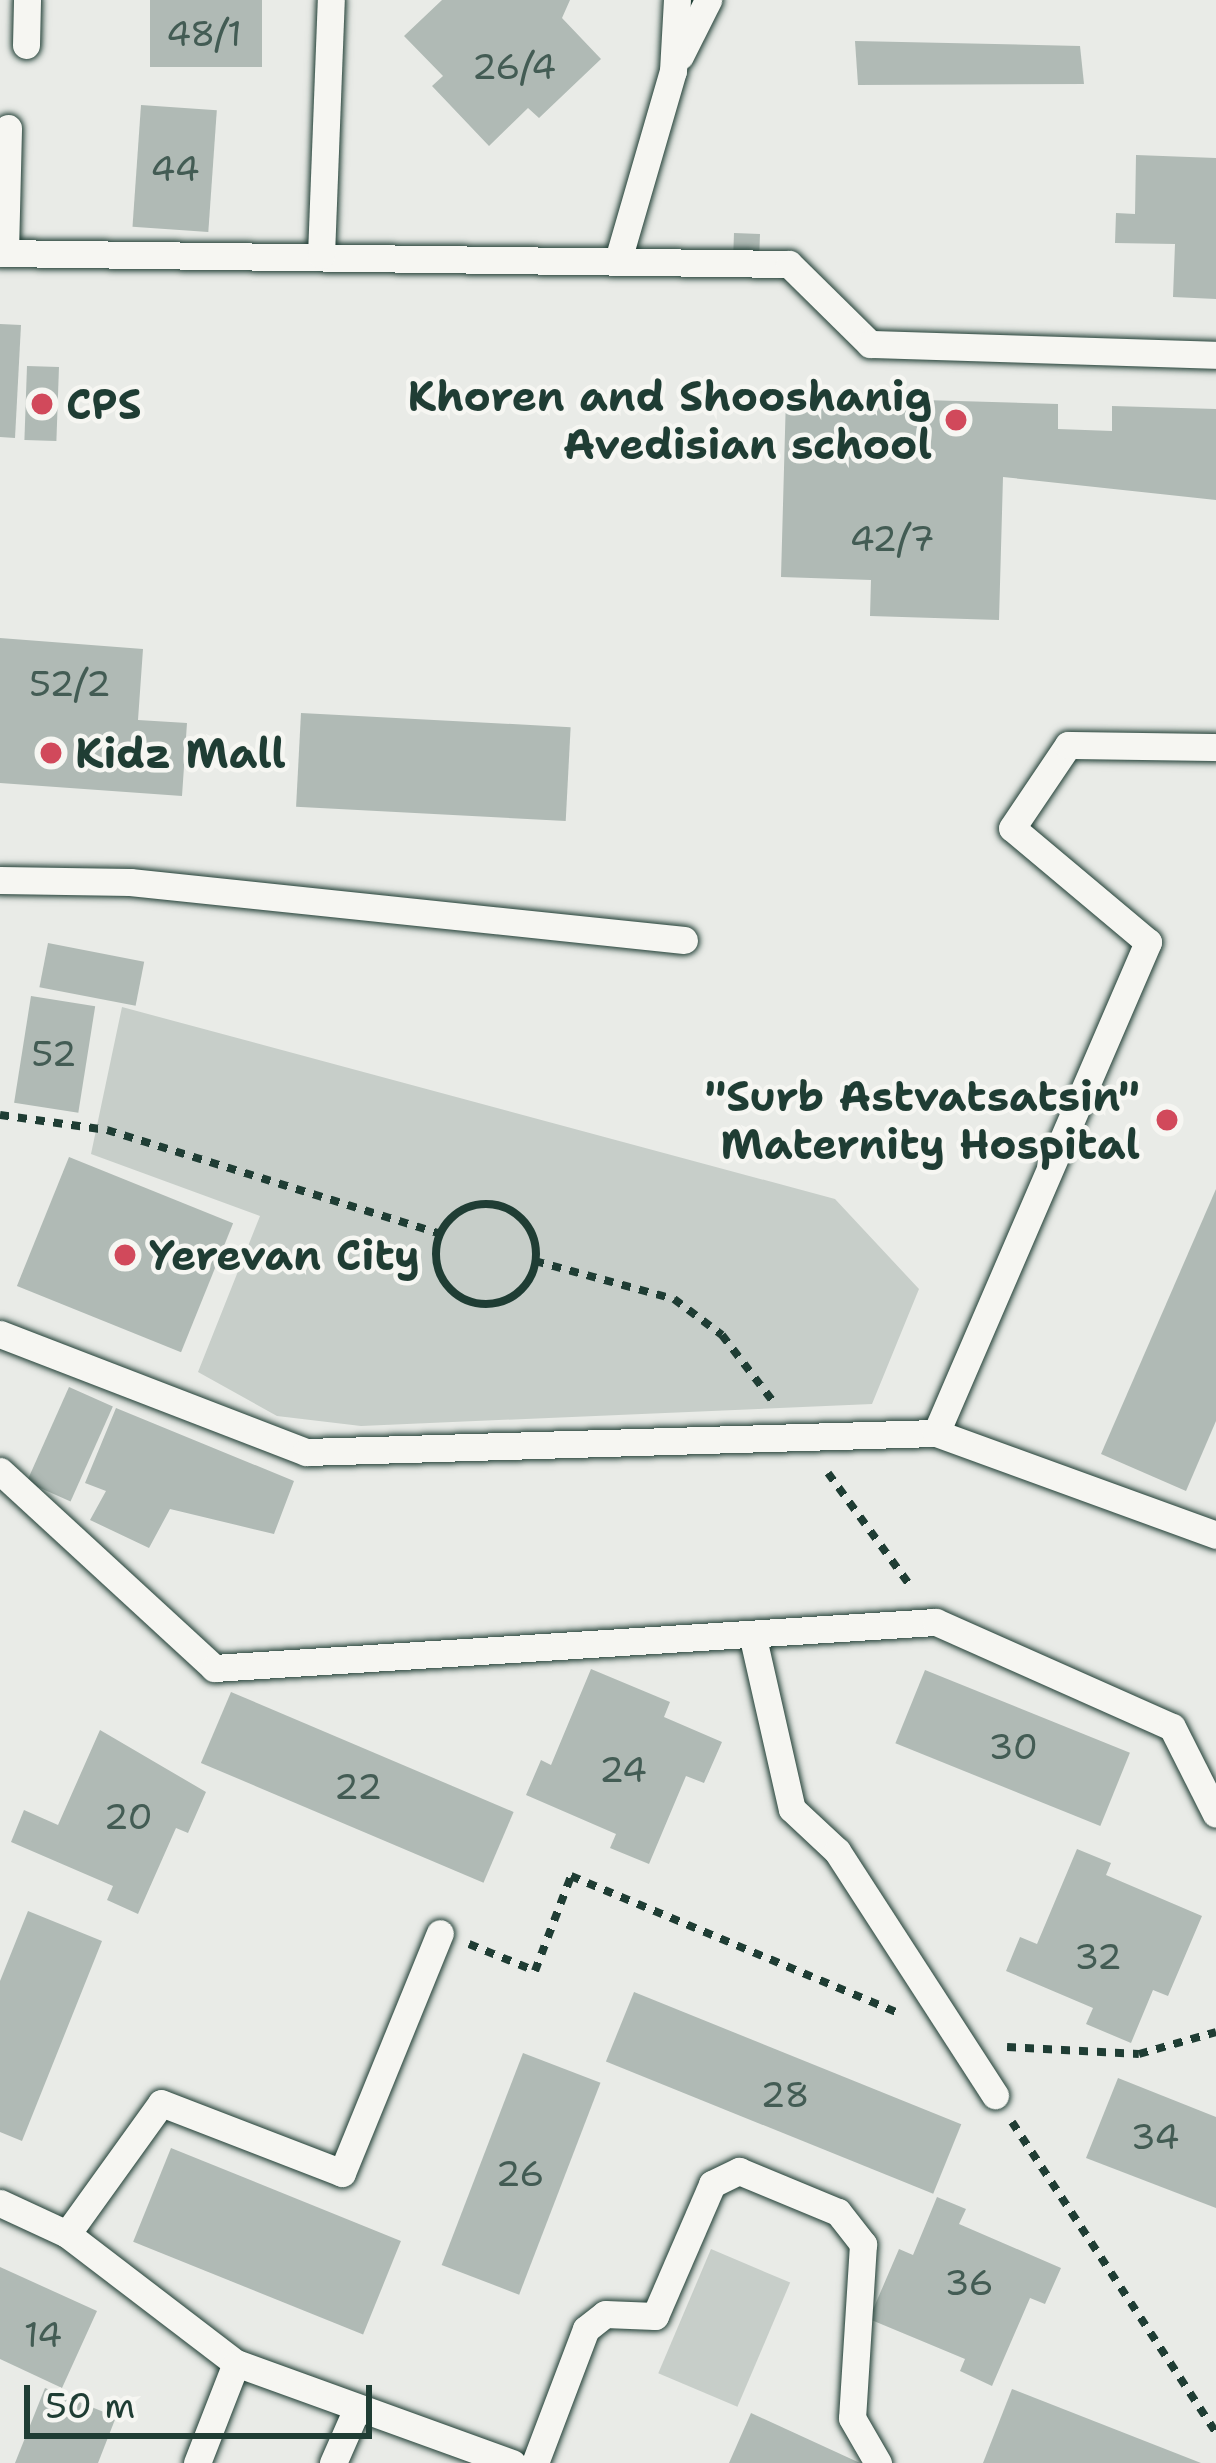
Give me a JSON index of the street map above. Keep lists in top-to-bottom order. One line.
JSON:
{"places":["CPS","Khoren and Shooshanig Avedisian school","Kidz Mall","\"Surb Astvatsatsin\" Maternity Hospital","Yerevan City"],"house_numbers":["48/1","26/4","44","42/7","52/2","52","30","24","22","20","32","28","34","26","36","14"],"scale_bar":"50 m"}
